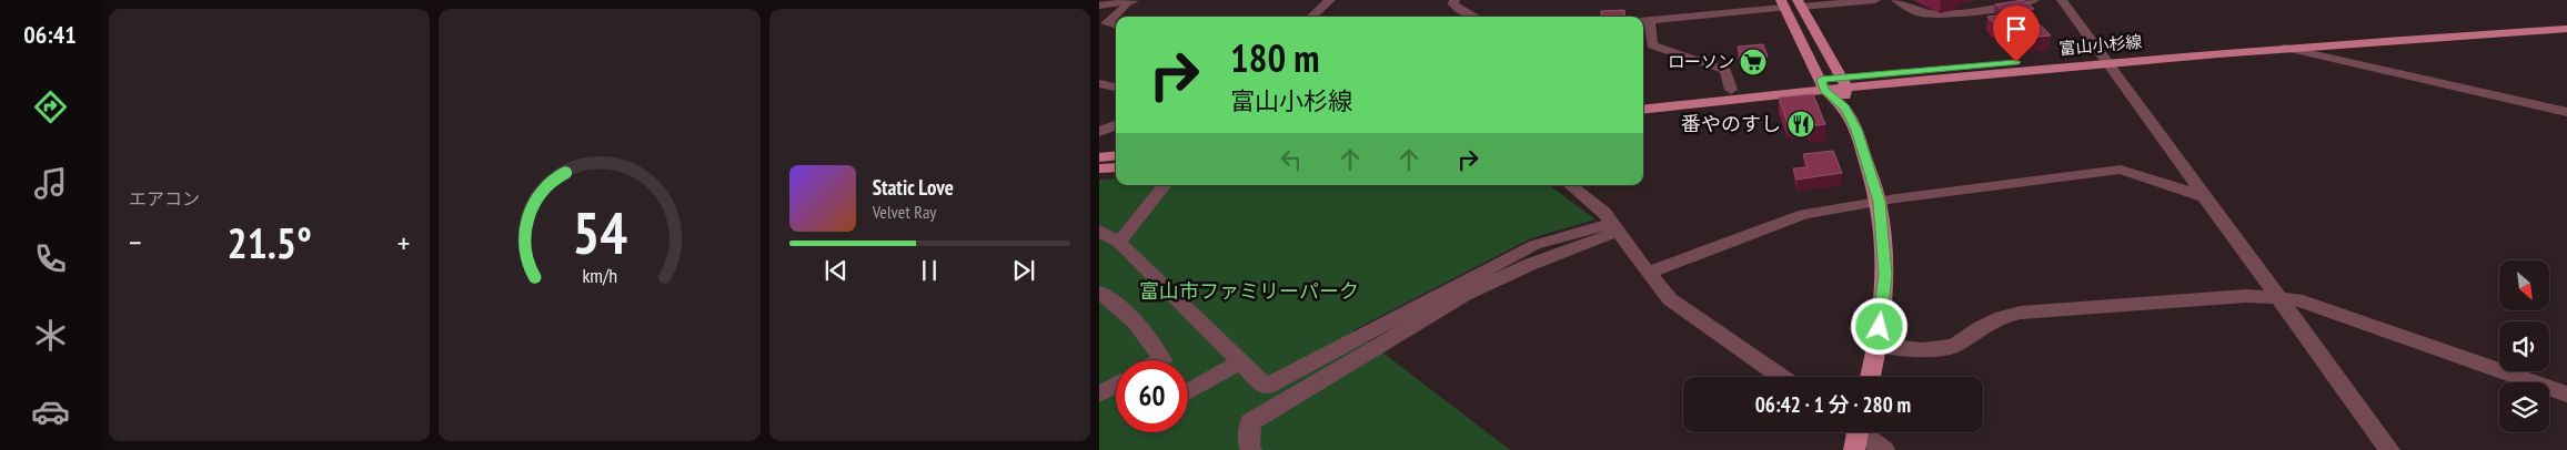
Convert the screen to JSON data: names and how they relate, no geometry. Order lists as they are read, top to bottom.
{
  "streets": {
    "main road": ["富山小杉線"]
  },
  "parks": ["富山市ファミリーパーク"],
  "places": {
    "supermarket": ["ローソン"],
    "restaurant": ["番やのすし"]
  },
  "north": "bottom right",
  "page": {
    "tabs": "06:41",
    "tile": "エアコン",
    "turn": ["180 m", "富山小杉線"],
    "song": ["Static Love", "Velvet Ray"],
    "heat": ["−", "21.5°", "+"],
    "limit": "60",
    "trip": "06:42 · 1 分 · 280 m",
    "gauge": ["54", "km/h"]
  }
}
